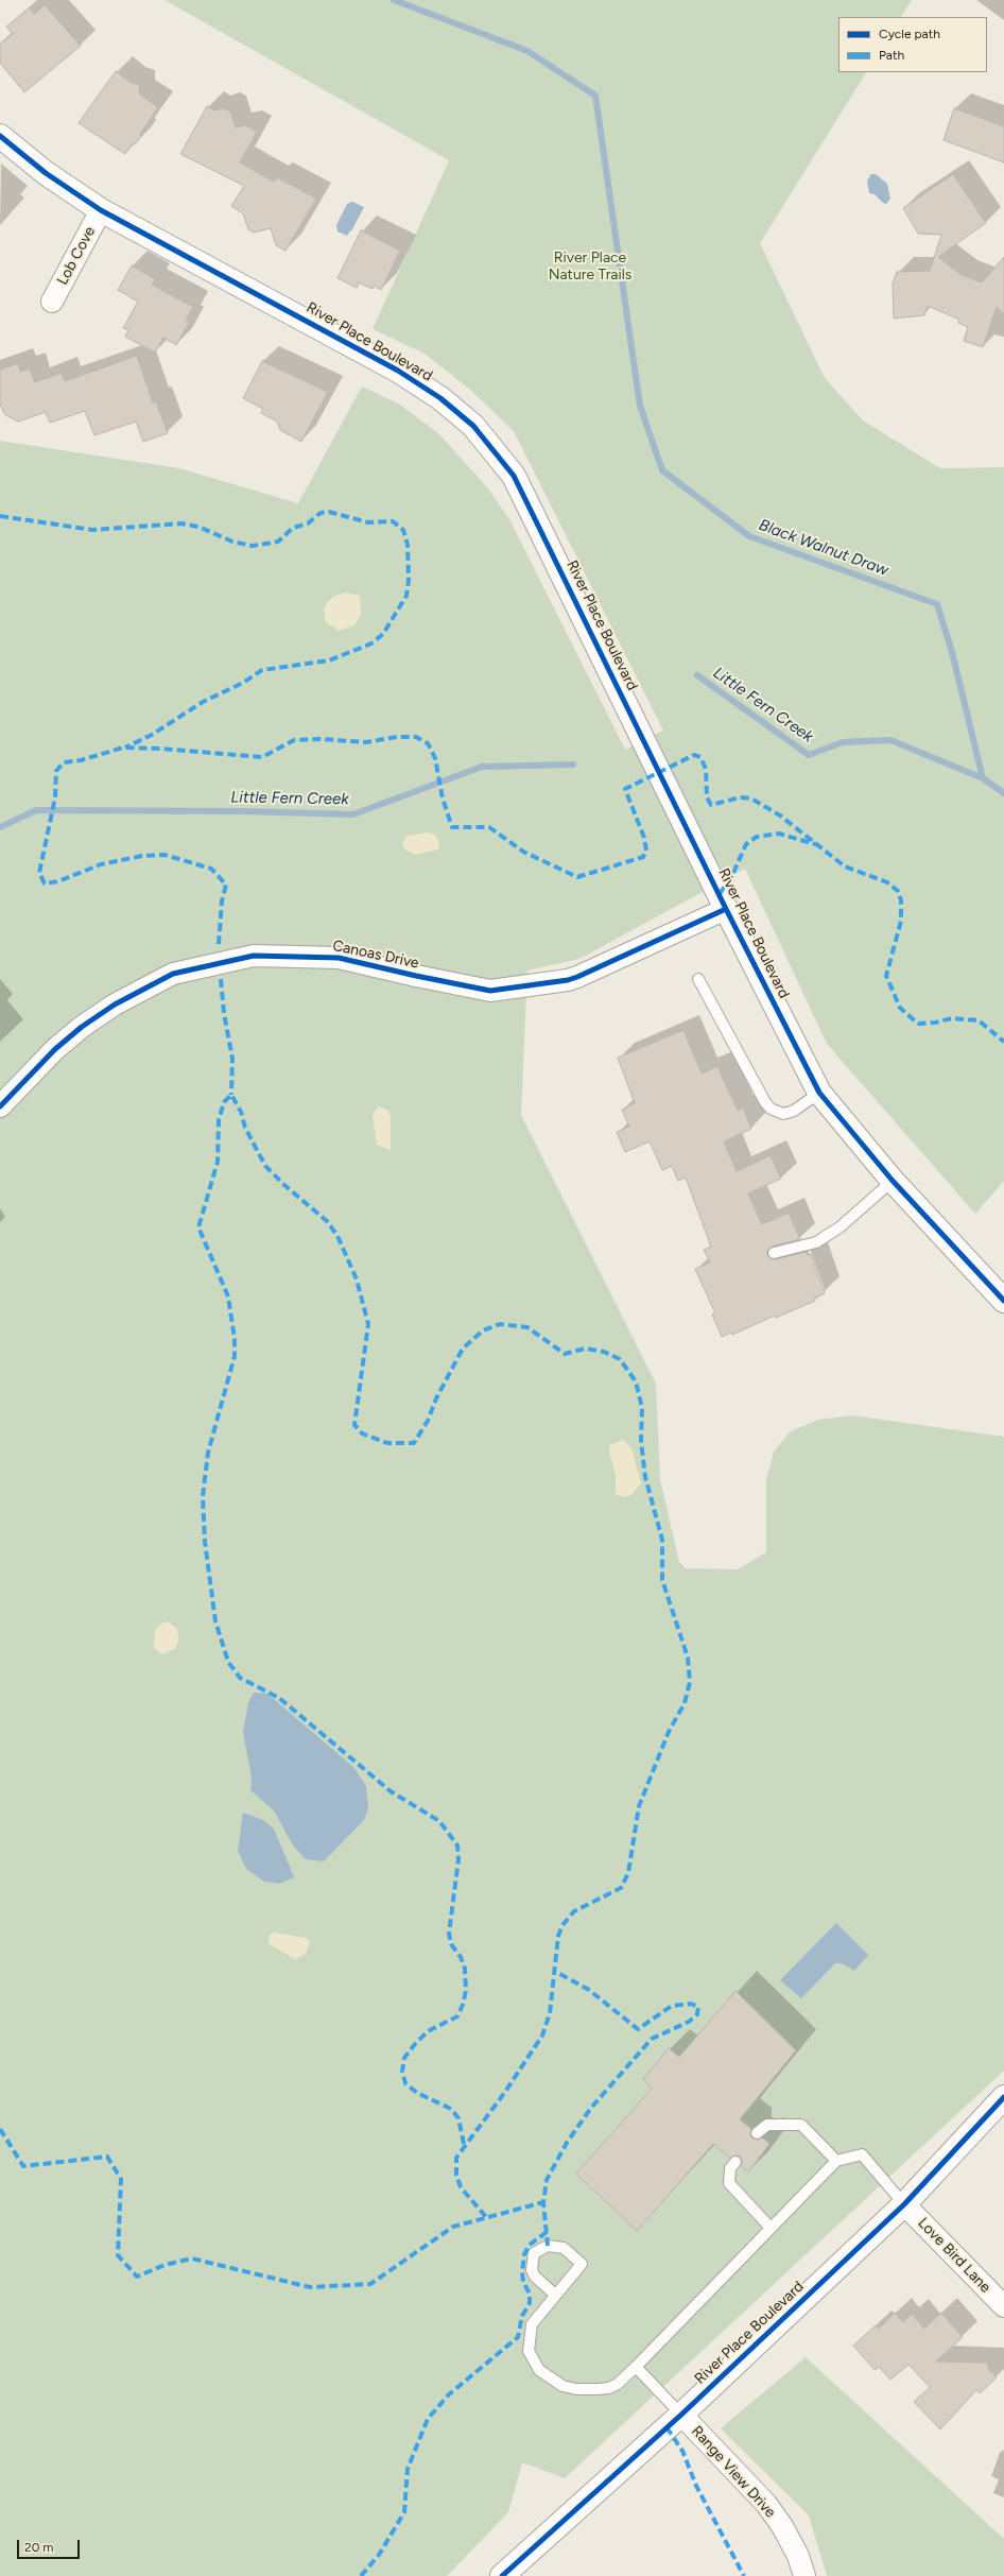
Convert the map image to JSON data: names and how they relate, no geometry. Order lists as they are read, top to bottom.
{
  "streets": {
    "street": [
      "Lob Cove",
      "River Place Boulevard",
      "Canoas Drive",
      "Love Bird Lane",
      "Range View Drive"
    ]
  },
  "crossings": [
    ["Lob Cove", "River Place Boulevard"],
    ["River Place Boulevard", "Canoas Drive"],
    ["River Place Boulevard", "Love Bird Lane"],
    ["River Place Boulevard", "Range View Drive"]
  ],
  "water": ["Black Walnut Draw", "Little Fern Creek"],
  "parks": ["River Place Nature Trails"],
  "legend": ["Cycle path", "Path"],
  "scale_bar": "20 m"
}
